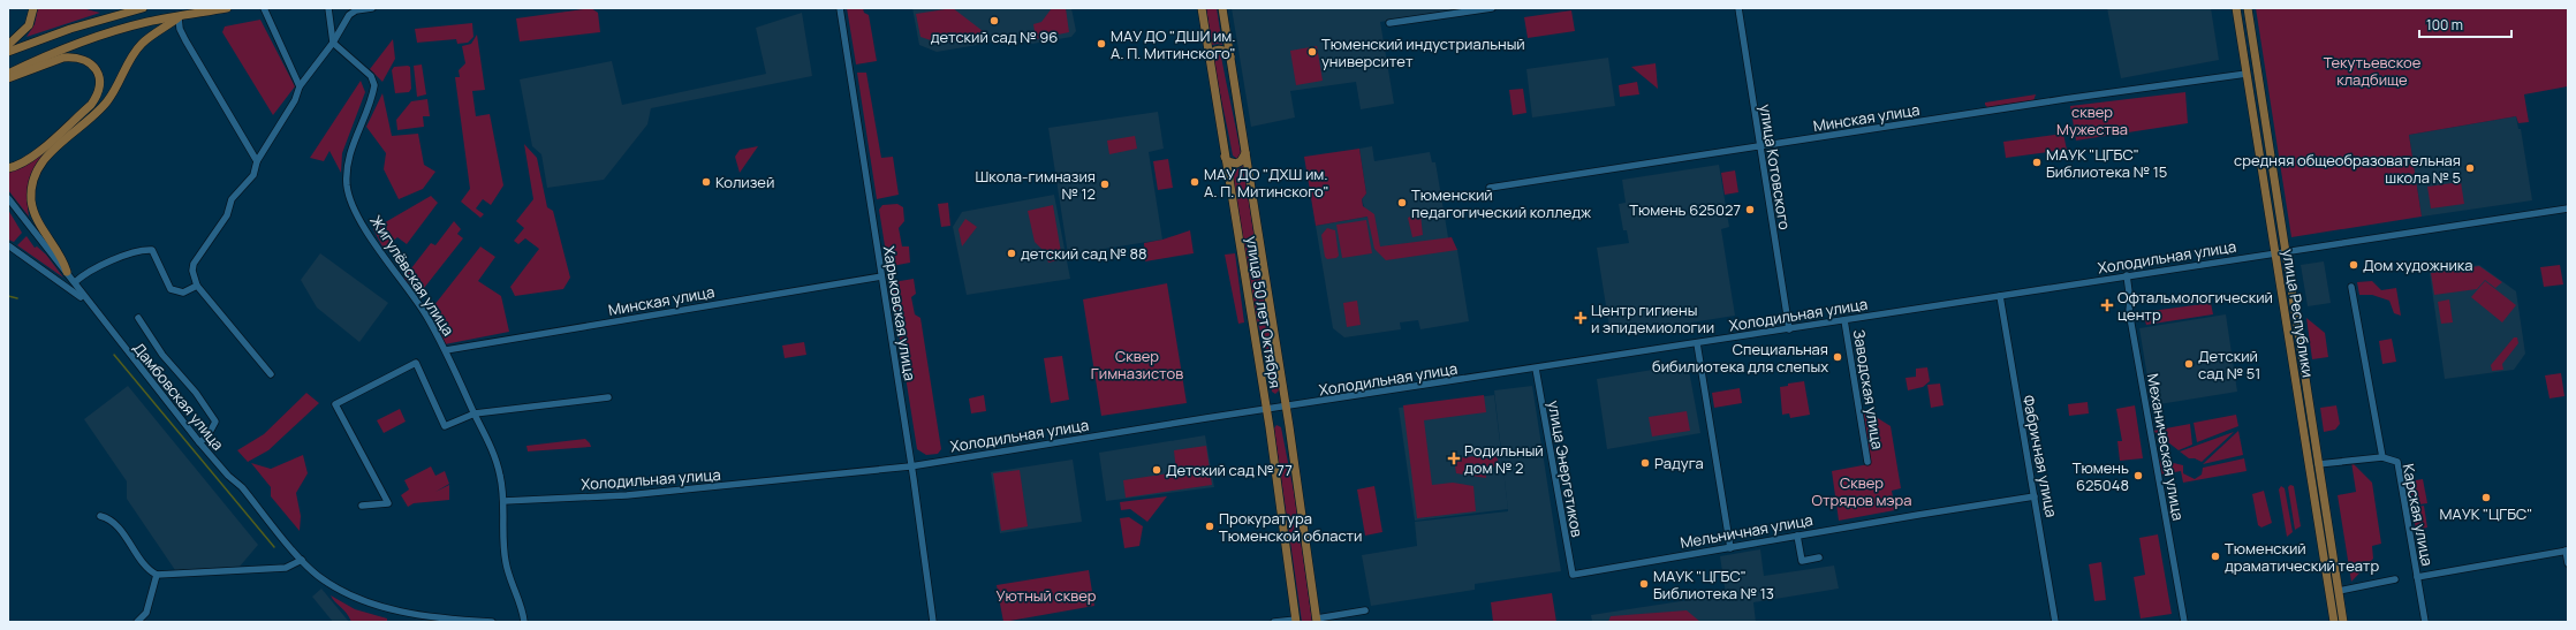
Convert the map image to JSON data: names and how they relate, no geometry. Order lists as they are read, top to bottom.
{
  "streets": {
    "main road": ["улица 50 лет Октября", "улица Республики"],
    "street": [
      "Минская улица",
      "улица Котовского",
      "Холодильная улица",
      "Жигулёвская улица",
      "Харьковская улица",
      "Заводская улица",
      "Дамбовская улица",
      "Механическая улица",
      "Фабричная улица",
      "улица Энергетиков",
      "Карская улица",
      "Мельничная улица"
    ]
  },
  "crossings": [
    ["Минская улица", "улица Котовского"],
    ["Минская улица", "Жигулёвская улица"],
    ["Минская улица", "Харьковская улица"],
    ["Минская улица", "улица Республики"],
    ["улица Котовского", "Холодильная улица"],
    ["Холодильная улица", "Жигулёвская улица"],
    ["Холодильная улица", "улица 50 лет Октября"],
    ["Холодильная улица", "Харьковская улица"],
    ["Холодильная улица", "улица Республики"],
    ["Холодильная улица", "Заводская улица"],
    ["Холодильная улица", "Механическая улица"],
    ["Холодильная улица", "Фабричная улица"],
    ["Холодильная улица", "улица Энергетиков"],
    ["Фабричная улица", "Мельничная улица"],
    ["улица Энергетиков", "Мельничная улица"]
  ],
  "parks": [
    "Текутьевское кладбище",
    "сквер Мужества",
    "Сквер Гимназистов",
    "Сквер Отрядов мэра",
    "Уютный сквер"
  ],
  "places": {
    "other": [
      "детский сад № 96",
      "МАУ ДО \"ДШИ им. А. П. Митинского\"",
      "Тюменский индустриальный университет",
      "МАУК \"ЦГБС\" Библиотека № 15",
      "средняя общеобразовательная школа № 5",
      "Колизей",
      "МАУ ДО \"ДХШ им. А. П. Митинского\"",
      "Школа-гимназия № 12",
      "Тюменский педагогический колледж",
      "Тюмень 625027",
      "детский сад № 88",
      "Дом художника",
      "Специальная бибилиотека для слепых",
      "Детский сад № 51",
      "Радуга",
      "Детский сад № 77",
      "Тюмень 625048",
      "МАУК \"ЦГБС\"",
      "Прокуратура Тюменской области",
      "Тюменский драматический театр",
      "МАУК \"ЦГБС\" Библиотека № 13"
    ],
    "health": ["Офтальмологический центр", "Центр гигиены и эпидемиологии", "Родильный дом № 2"]
  },
  "scale_bar": "100 m"
}
